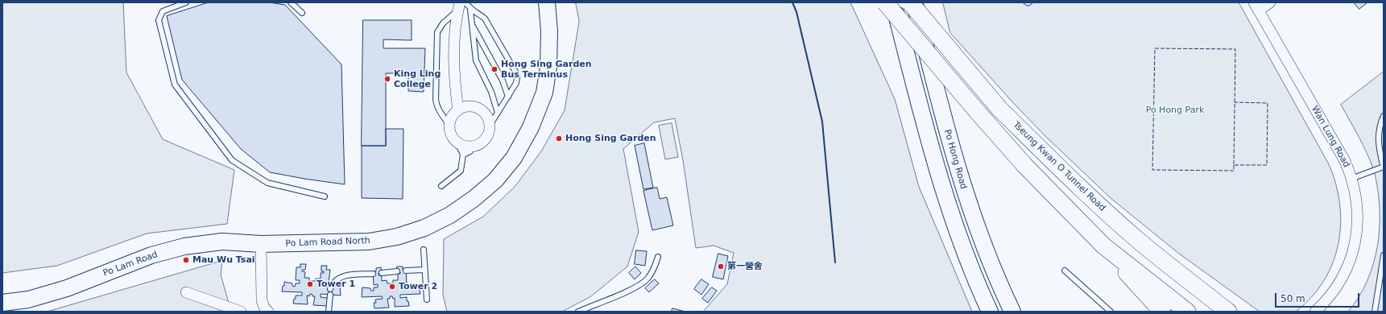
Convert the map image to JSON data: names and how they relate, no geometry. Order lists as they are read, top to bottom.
{
  "streets": {
    "highway": ["Tseung Kwan O Tunnel Road"],
    "main road": ["Po Hong Road", "Po Lam Road North", "Po Lam Road"],
    "street": ["Wan Lung Road"]
  },
  "crossings": [
    ["Po Lam Road North", "Po Lam Road"]
  ],
  "parks": ["Po Hong Park"],
  "places": [
    "Hong Sing Garden Bus Terminus",
    "King Ling College",
    "Hong Sing Garden",
    "Mau Wu Tsai",
    "第一營舍",
    "Tower 1",
    "Tower 2"
  ],
  "scale_bar": "50 m"
}
